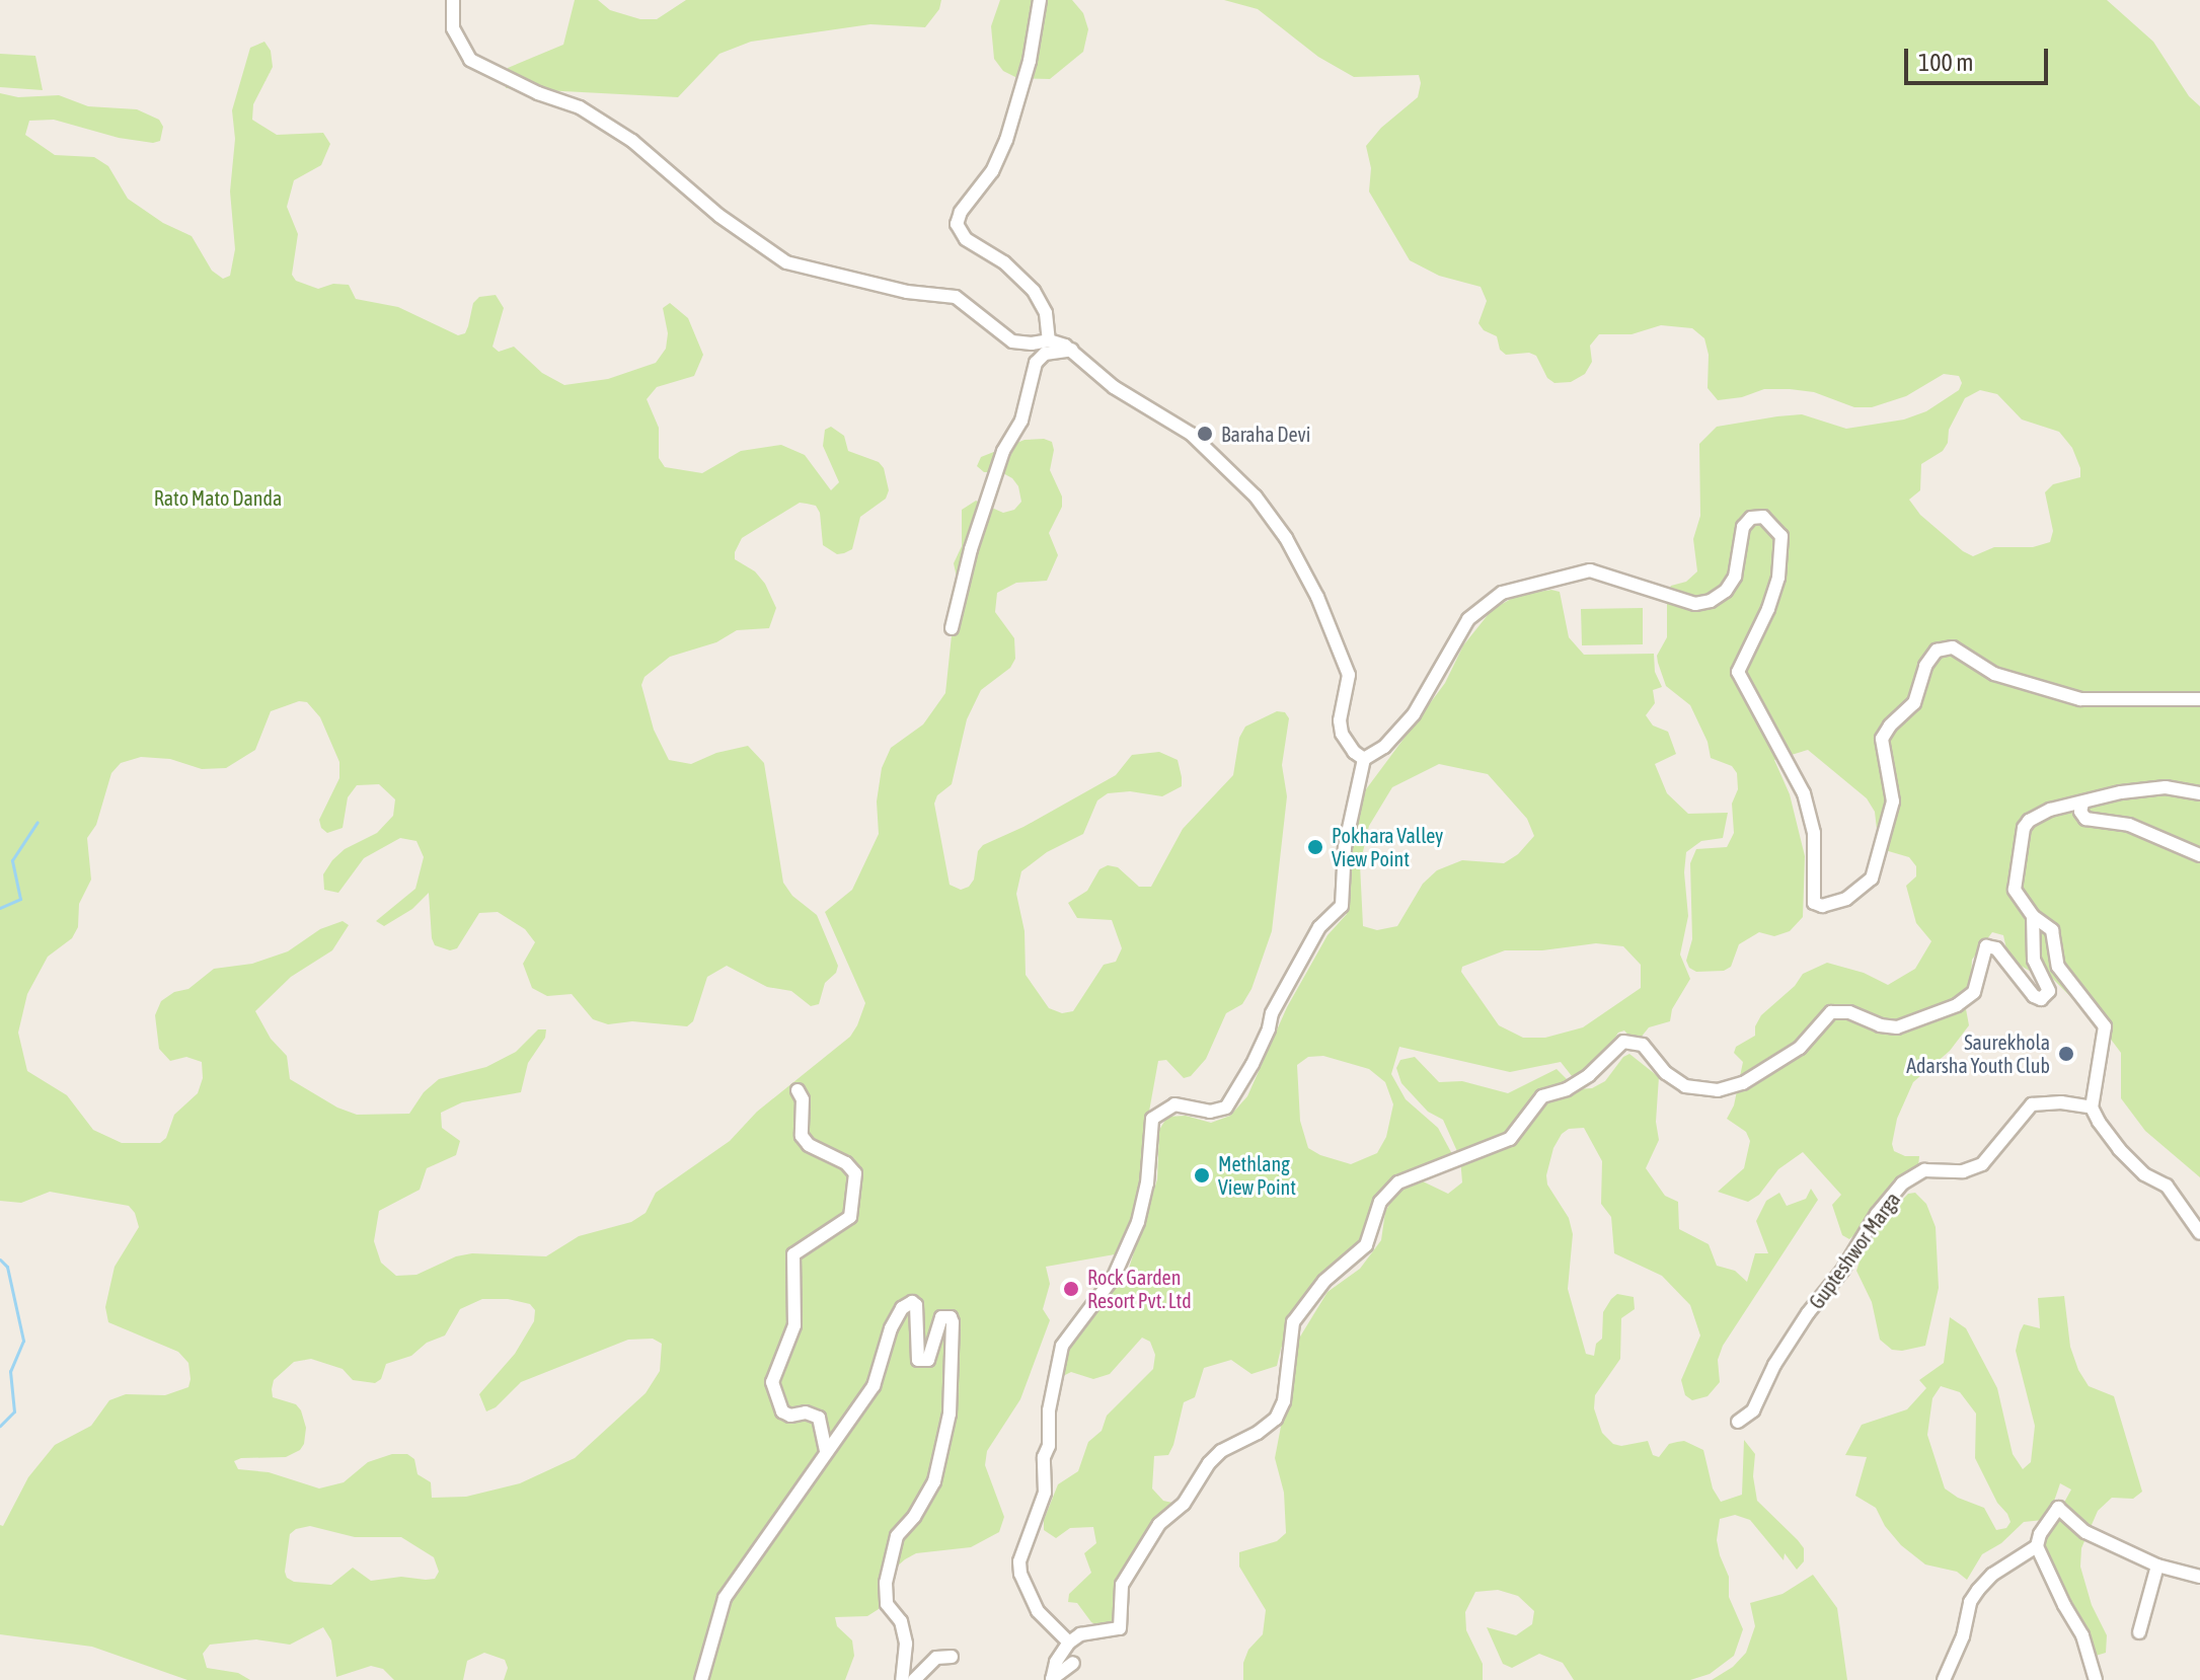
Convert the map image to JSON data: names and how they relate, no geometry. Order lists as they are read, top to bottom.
{
  "streets": {
    "street": ["Gupteshwor Marga"]
  },
  "parks": ["Rato Mato Danda"],
  "places": [
    "Baraha Devi",
    "Pokhara Valley View Point",
    "Saurekhola Adarsha Youth Club",
    "Methlang View Point",
    "Rock Garden Resort Pvt. Ltd"
  ],
  "scale_bar": "100 m"
}
